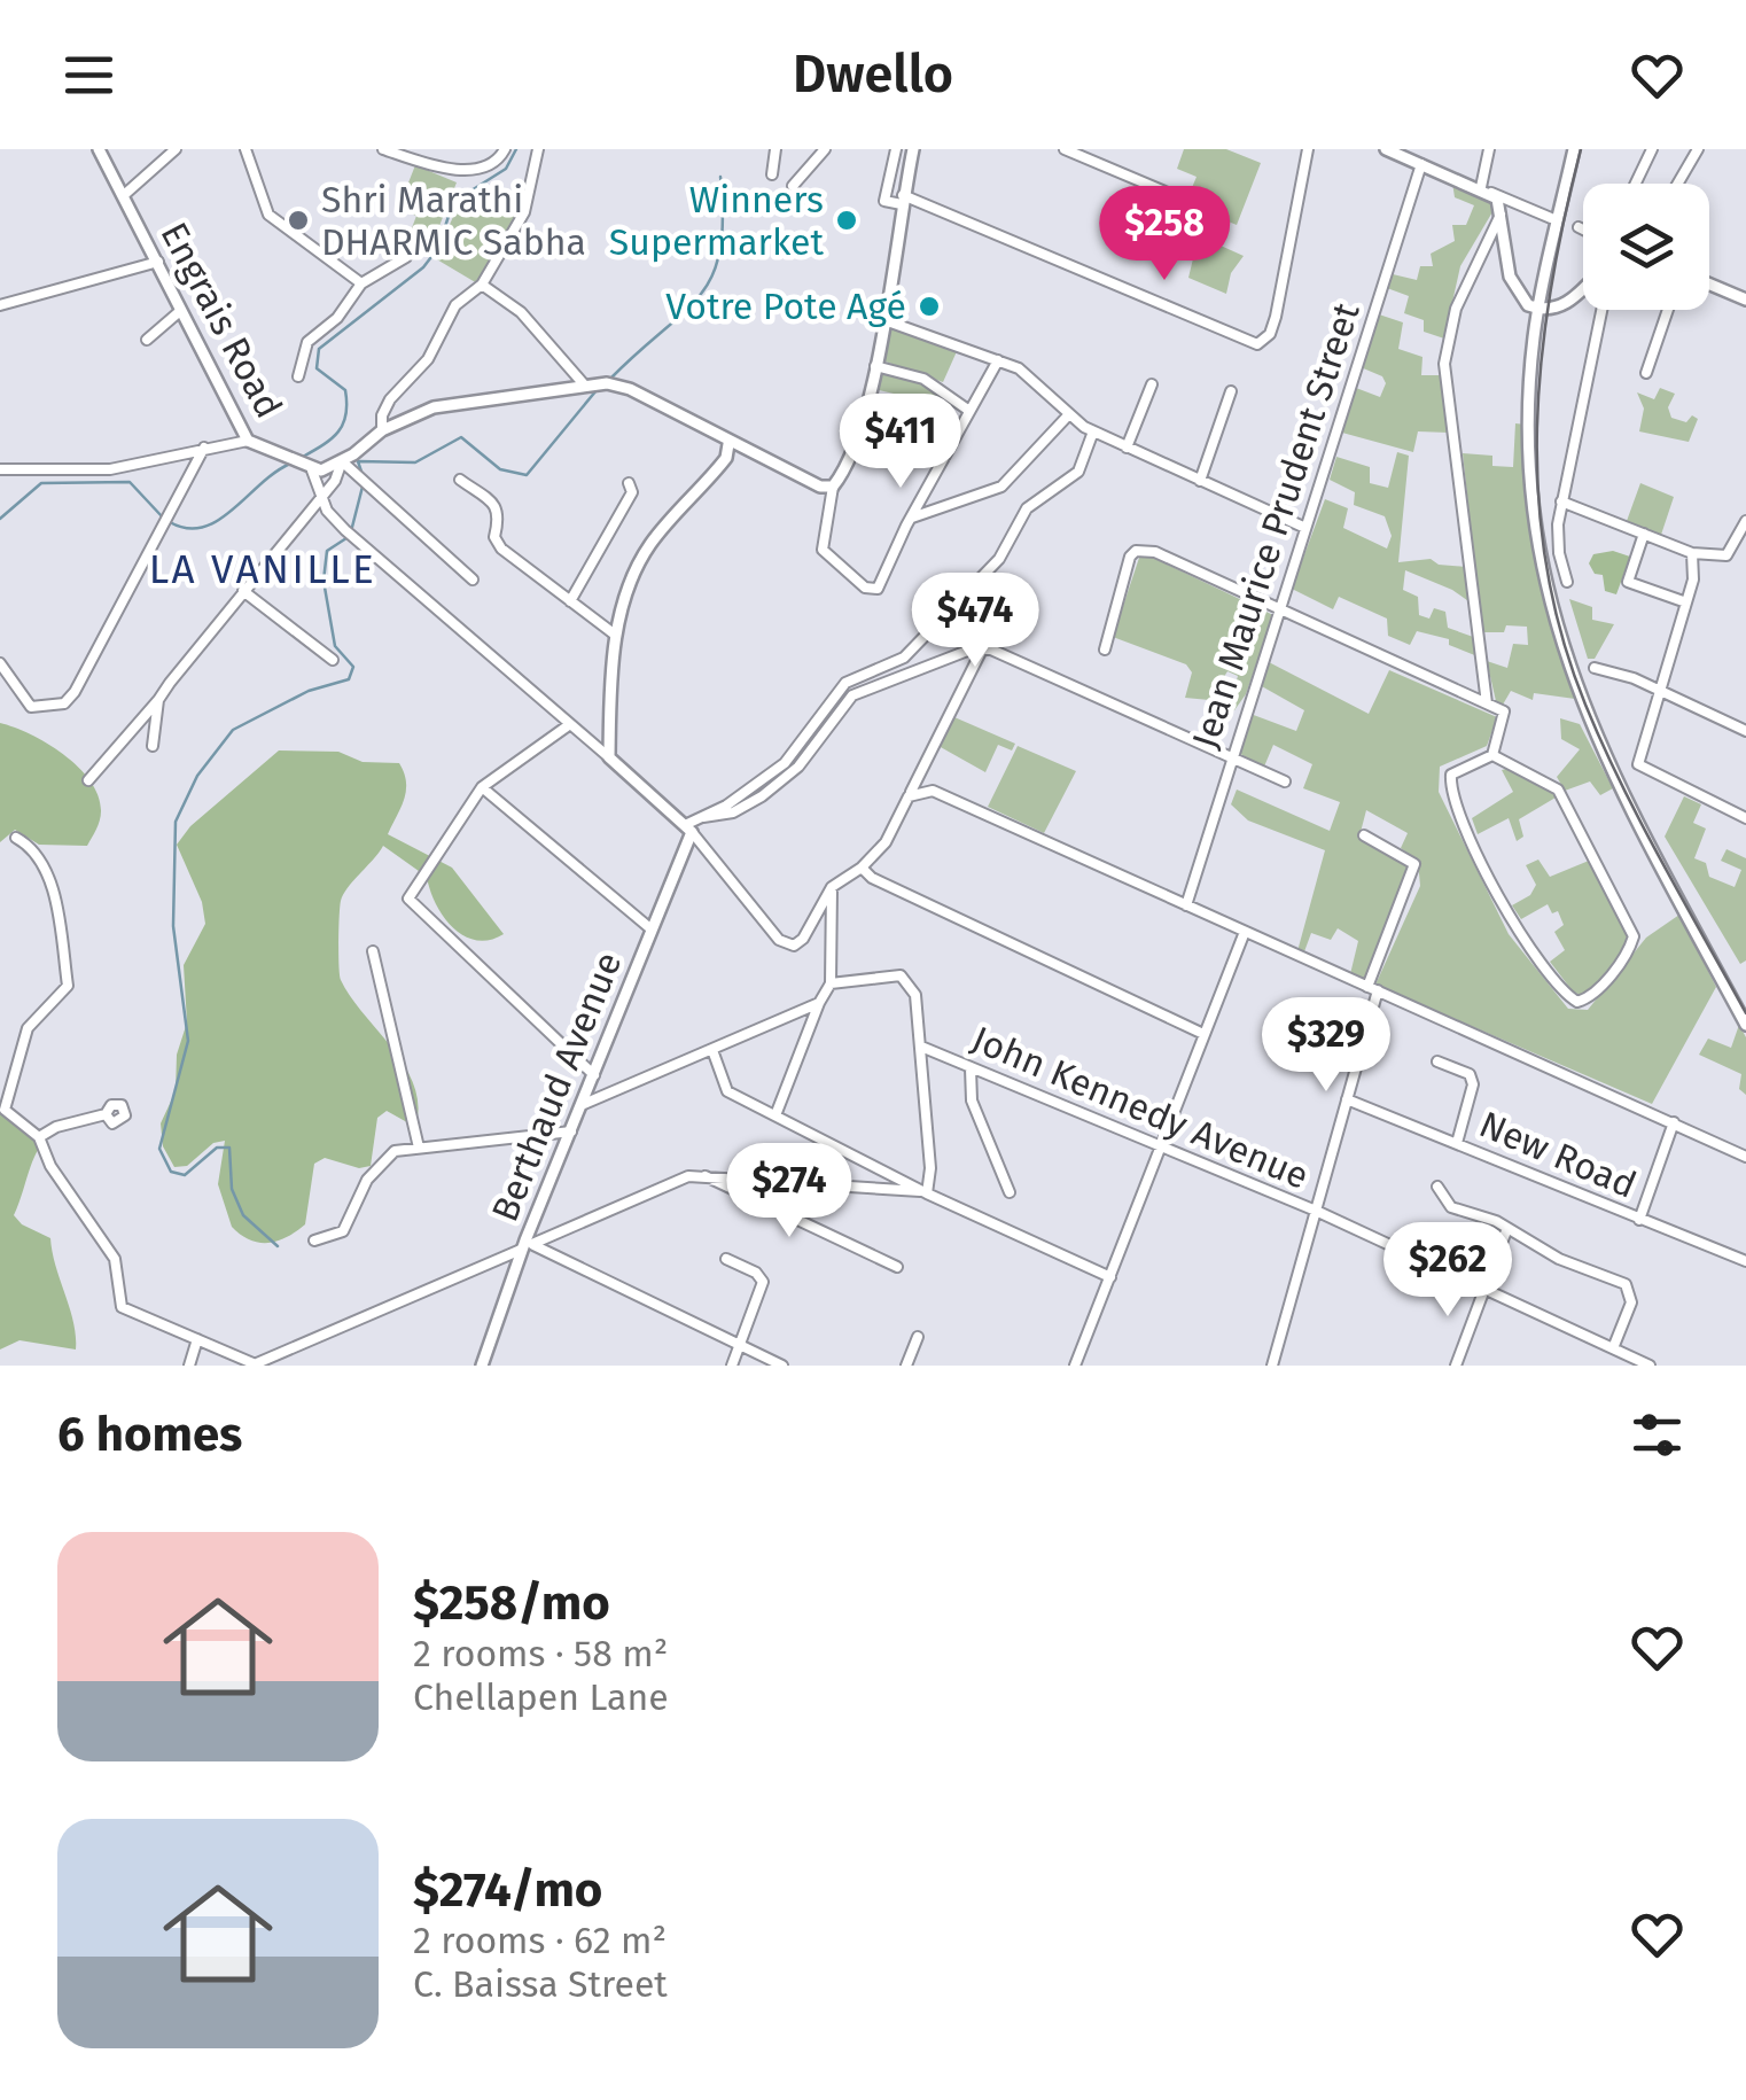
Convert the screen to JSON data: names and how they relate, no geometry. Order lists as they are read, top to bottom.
{
  "streets": {
    "street": [
      "Engrais Road",
      "Jean Maurice Prudent Street",
      "Berthaud Avenue",
      "John Kennedy Avenue",
      "New Road"
    ]
  },
  "districts": ["LA VANILLE"],
  "places": ["Shri Marathi DHARMIC Sabha", "Winners Supermarket", "Votre Pote Agé"],
  "page": {
    "header": "Dwello",
    "price": [
      "$258",
      "$411",
      "$474",
      "$329",
      "$274",
      "$262"
    ],
    "heading": "6 homes",
    "list": [
      {
        "name": "$258/mo",
        "note": "2 rooms · 58 m² · Chellapen Lane"
      },
      {
        "name": "$274/mo",
        "note": "2 rooms · 62 m² · C. Baissa Street"
      }
    ]
  }
}
